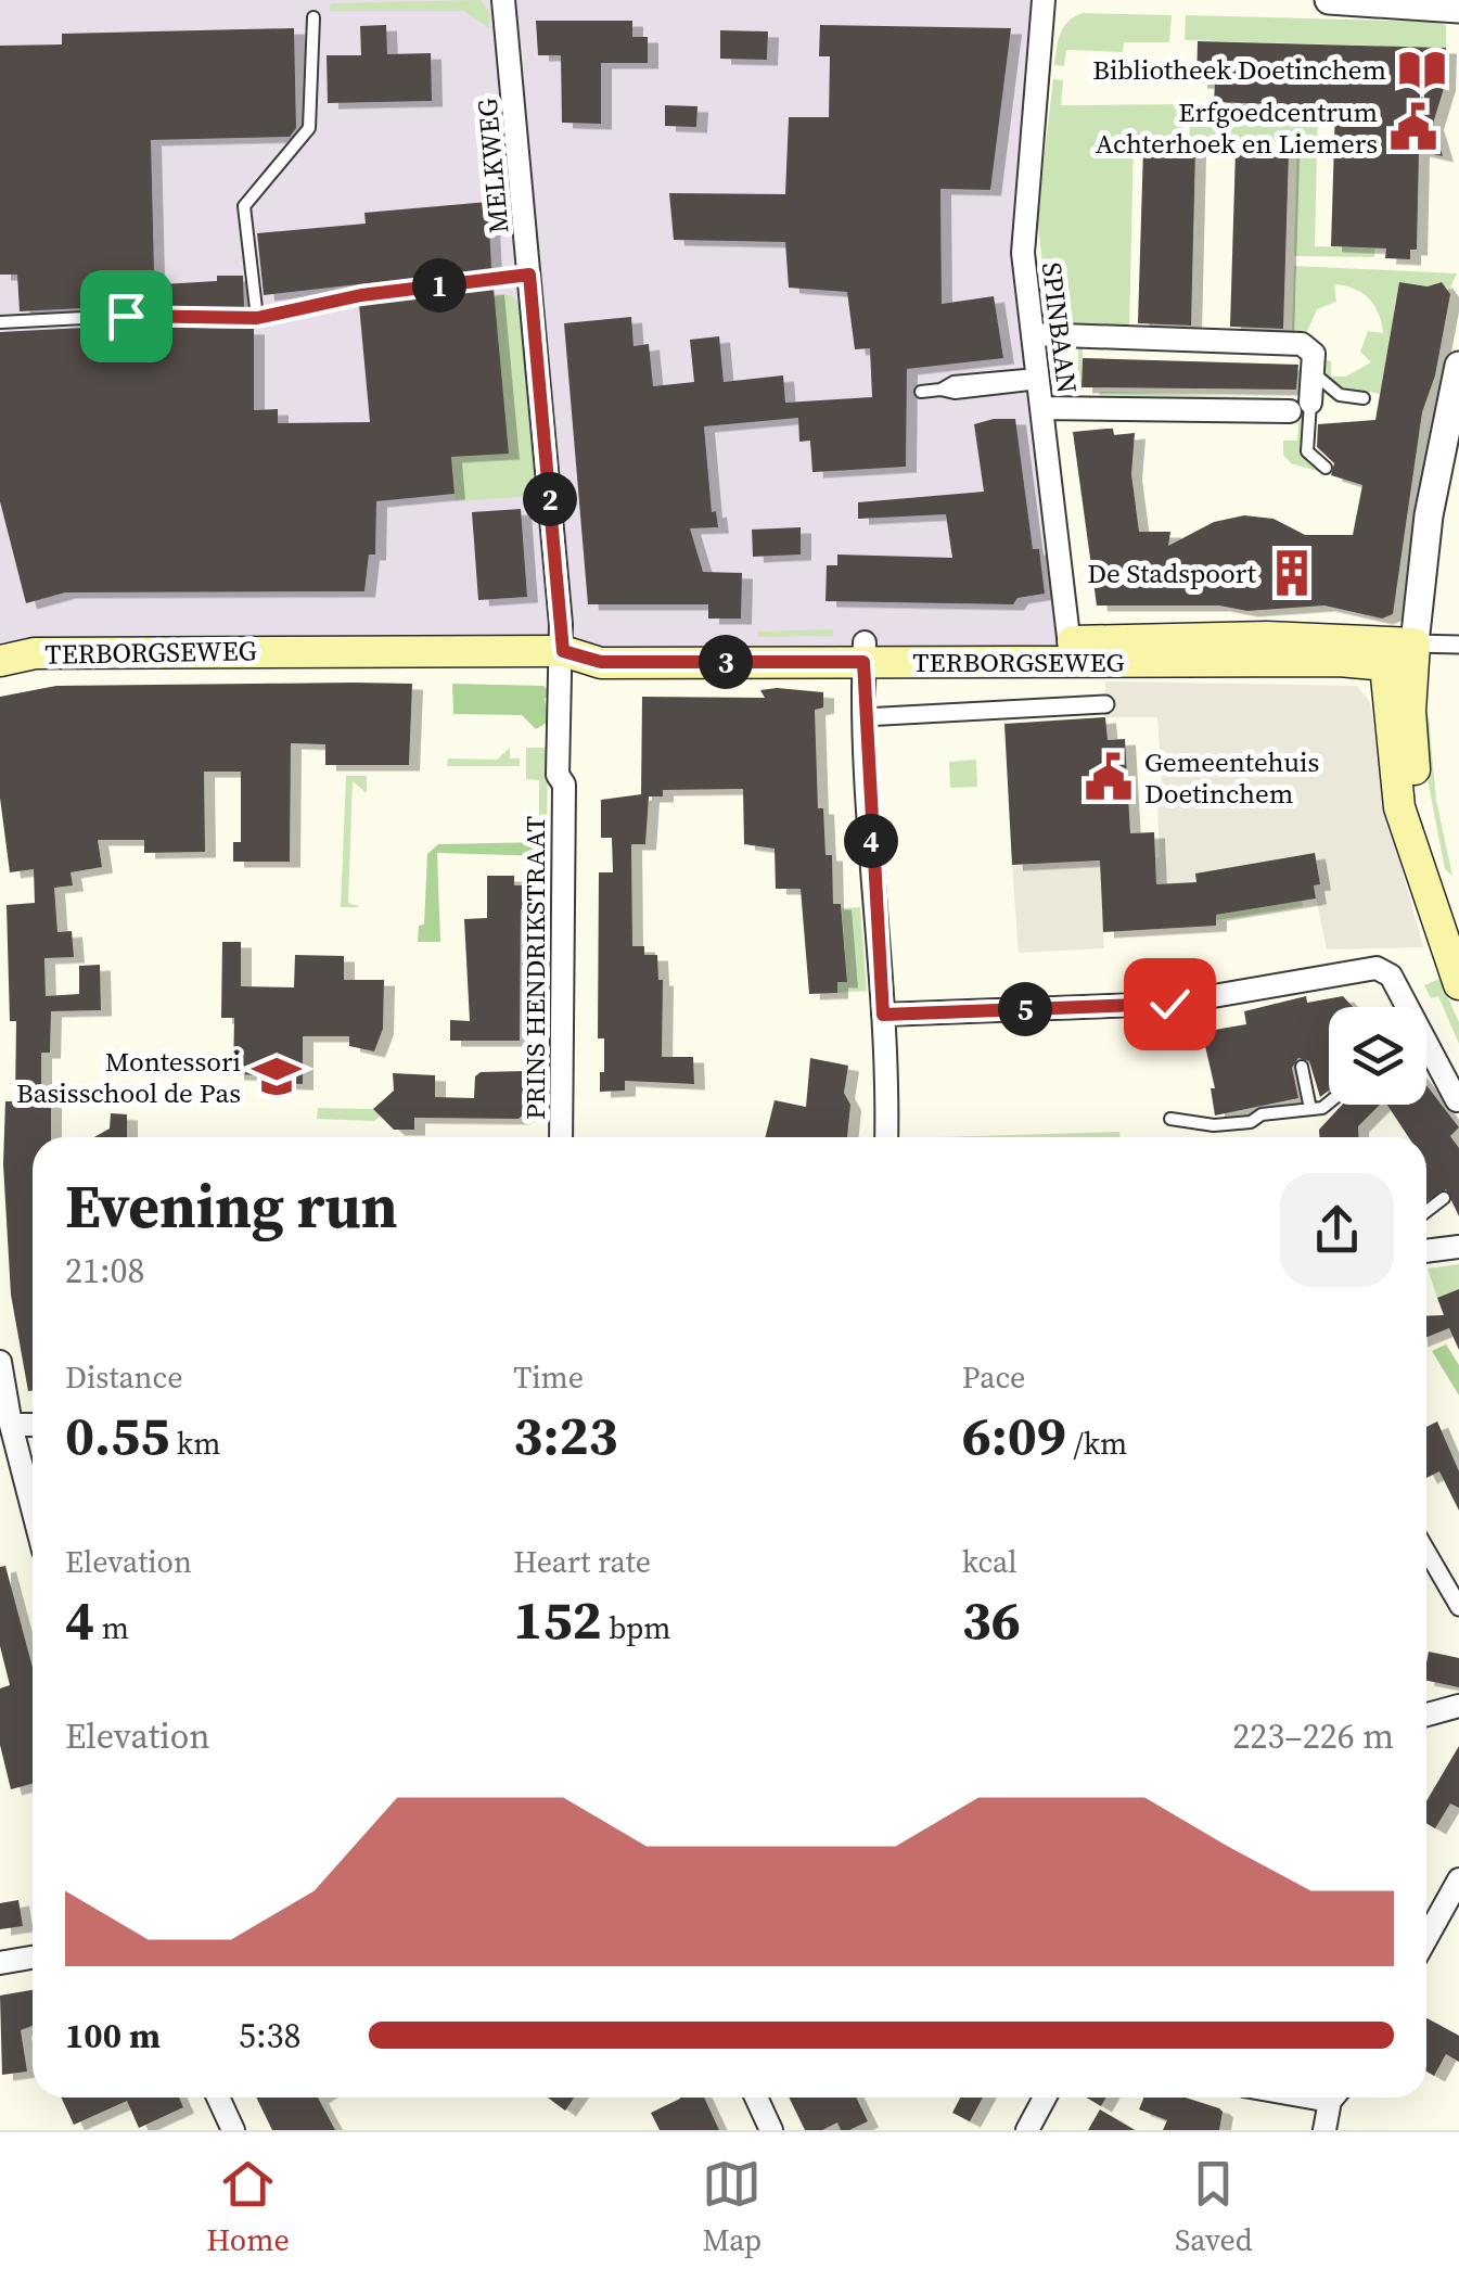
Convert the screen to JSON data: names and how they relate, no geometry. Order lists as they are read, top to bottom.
{
  "streets": {
    "main road": ["TERBORGSEWEG"],
    "street": ["MELKWEG", "SPINBAAN", "PRINS HENDRIKSTRAAT"]
  },
  "crossings": [
    ["MELKWEG", "TERBORGSEWEG"],
    ["MELKWEG", "PRINS HENDRIKSTRAAT"],
    ["SPINBAAN", "TERBORGSEWEG"],
    ["TERBORGSEWEG", "PRINS HENDRIKSTRAAT"]
  ],
  "places": {
    "library": ["Bibliotheek Doetinchem"],
    "public building": ["Erfgoedcentrum Achterhoek en Liemers", "Gemeentehuis Doetinchem"],
    "building": ["De Stadspoort"],
    "school or university": ["Montessori Basisschool de Pas"]
  },
  "page": {
    "pins": [
      "1",
      "2",
      "3",
      "4",
      "5"
    ],
    "heading": ["Evening run", "21:08"],
    "stats": [
      ["Distance", "0.55 km"],
      ["Time", "3:23"],
      ["Pace", "6:09 /km"],
      ["Elevation", "4 m"],
      ["Heart rate", "152 bpm"],
      ["kcal", "36"]
    ],
    "chart": ["Elevation", "223–226 m"],
    "list": [
      {
        "name": "100 m",
        "note": "5:38"
      }
    ],
    "tabs": ["Home", "Map", "Saved"]
  }
}
